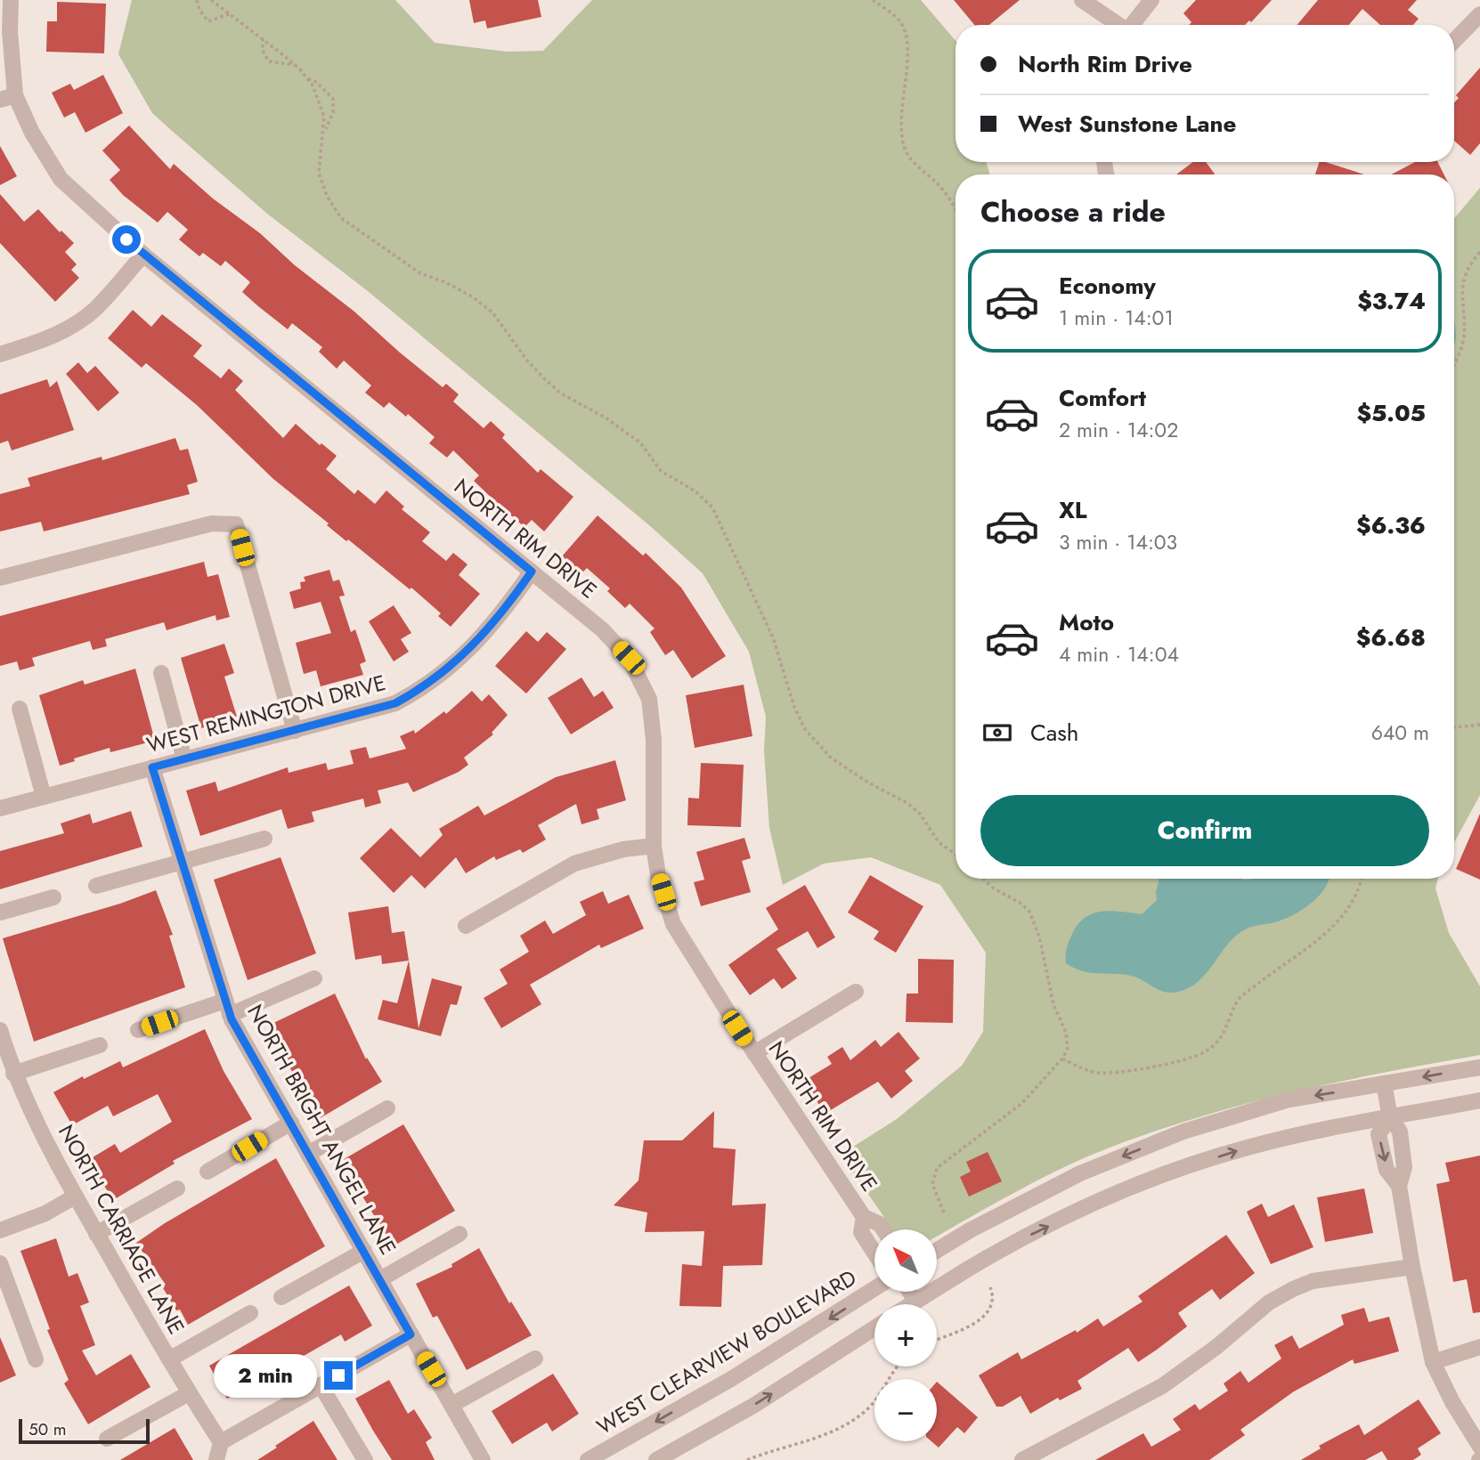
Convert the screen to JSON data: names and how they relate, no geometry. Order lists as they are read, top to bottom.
{
  "streets": {
    "street": [
      "NORTH RIM DRIVE",
      "WEST REMINGTON DRIVE",
      "NORTH BRIGHT ANGEL LANE",
      "NORTH CARRIAGE LANE",
      "WEST CLEARVIEW BOULEVARD"
    ]
  },
  "crossings": [
    ["NORTH RIM DRIVE", "WEST REMINGTON DRIVE"],
    ["WEST REMINGTON DRIVE", "NORTH BRIGHT ANGEL LANE"]
  ],
  "scale_bar": "50 m",
  "north": "top left",
  "page": {
    "banner": ["North Rim Drive", "West Sunstone Lane"],
    "heading": "Choose a ride",
    "list": [
      {
        "name": "Economy",
        "note": "1 min · 14:01",
        "value": "$3.74"
      },
      {
        "name": "Comfort",
        "note": "2 min · 14:02",
        "value": "$5.05"
      },
      {
        "name": "XL",
        "note": "3 min · 14:03",
        "value": "$6.36"
      },
      {
        "name": "Moto",
        "note": "4 min · 14:04",
        "value": "$6.68"
      }
    ],
    "pay": ["Cash", "640 m"],
    "buttons": "Confirm",
    "map_buttons": ["+", "−"],
    "bubble": "2 min",
    "scale": "50 m"
  }
}
